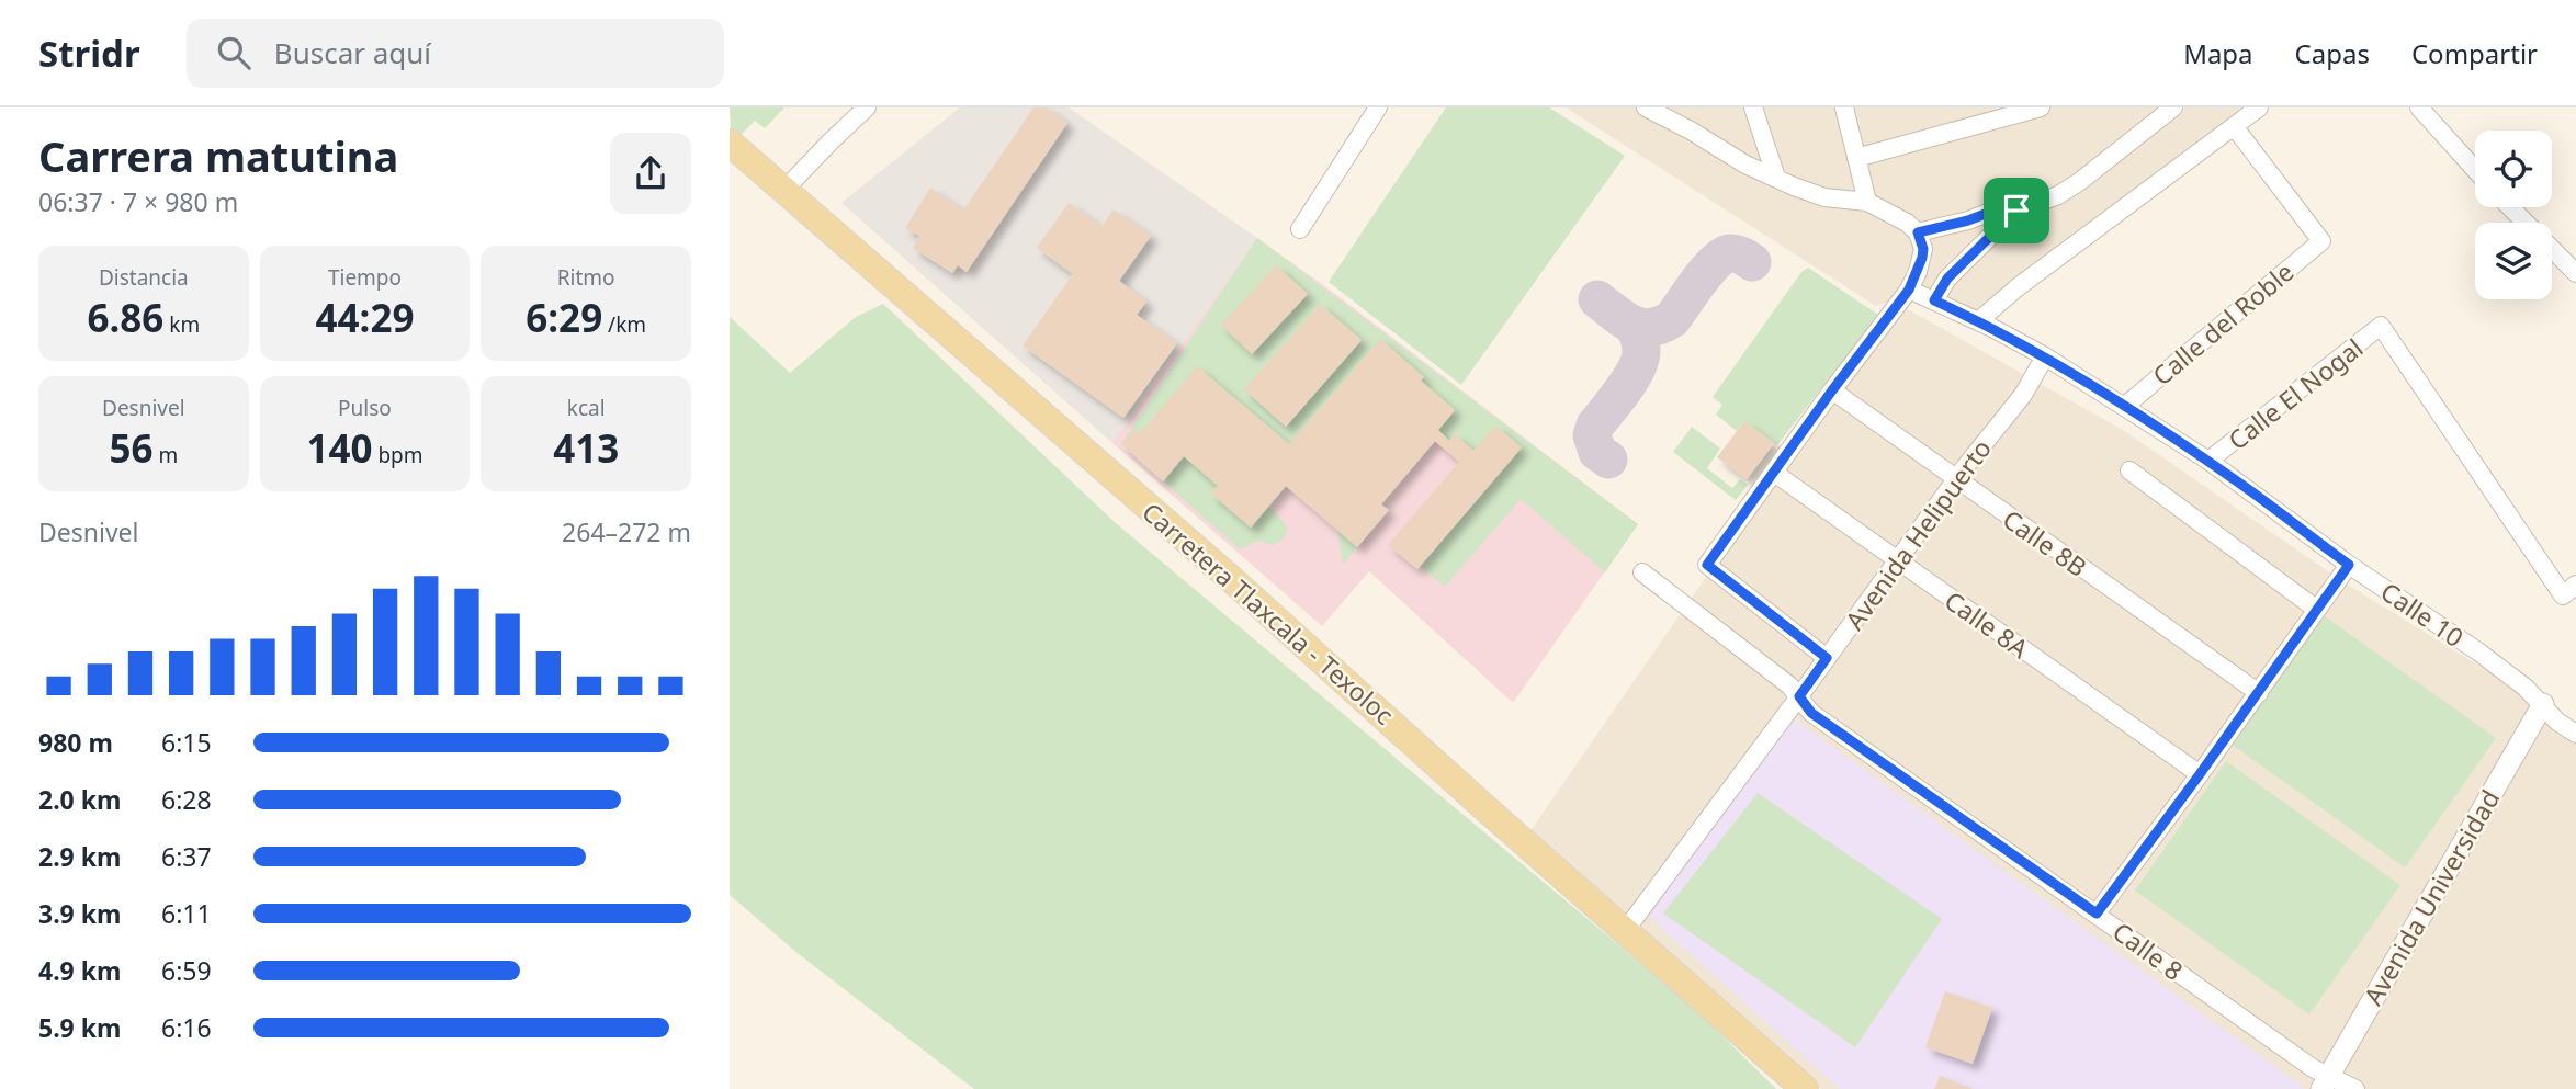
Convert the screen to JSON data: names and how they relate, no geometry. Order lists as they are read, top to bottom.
{
  "streets": {
    "main road": ["Carretera Tlaxcala - Texoloc"],
    "street": [
      "Calle del Roble",
      "Calle El Nogal",
      "Avenida Helipuerto",
      "Calle 8B",
      "Calle 10",
      "Calle 8A",
      "Avenida Universidad",
      "Calle 8"
    ]
  },
  "crossings": [
    ["Calle del Roble", "Calle 10"],
    ["Calle El Nogal", "Calle 10"],
    ["Avenida Helipuerto", "Calle 8B"],
    ["Avenida Helipuerto", "Carretera Tlaxcala - Texoloc"],
    ["Avenida Helipuerto", "Calle 10"],
    ["Avenida Helipuerto", "Calle 8A"],
    ["Avenida Helipuerto", "Calle 8"],
    ["Calle 10", "Avenida Universidad"],
    ["Avenida Universidad", "Calle 8"]
  ],
  "page": {
    "header": "Stridr",
    "search": "Buscar aquí",
    "nav": ["Mapa", "Capas", "Compartir"],
    "heading": ["Carrera matutina", "06:37 · 7 × 980 m"],
    "stats": [
      ["Distancia", "6.86 km"],
      ["Tiempo", "44:29"],
      ["Ritmo", "6:29 /km"],
      ["Desnivel", "56 m"],
      ["Pulso", "140 bpm"],
      ["kcal", "413"]
    ],
    "chart": ["Desnivel", "264–272 m"],
    "list": [
      {
        "name": "980 m",
        "note": "6:15"
      },
      {
        "name": "2.0 km",
        "note": "6:28"
      },
      {
        "name": "2.9 km",
        "note": "6:37"
      },
      {
        "name": "3.9 km",
        "note": "6:11"
      },
      {
        "name": "4.9 km",
        "note": "6:59"
      },
      {
        "name": "5.9 km",
        "note": "6:16"
      }
    ]
  }
}
